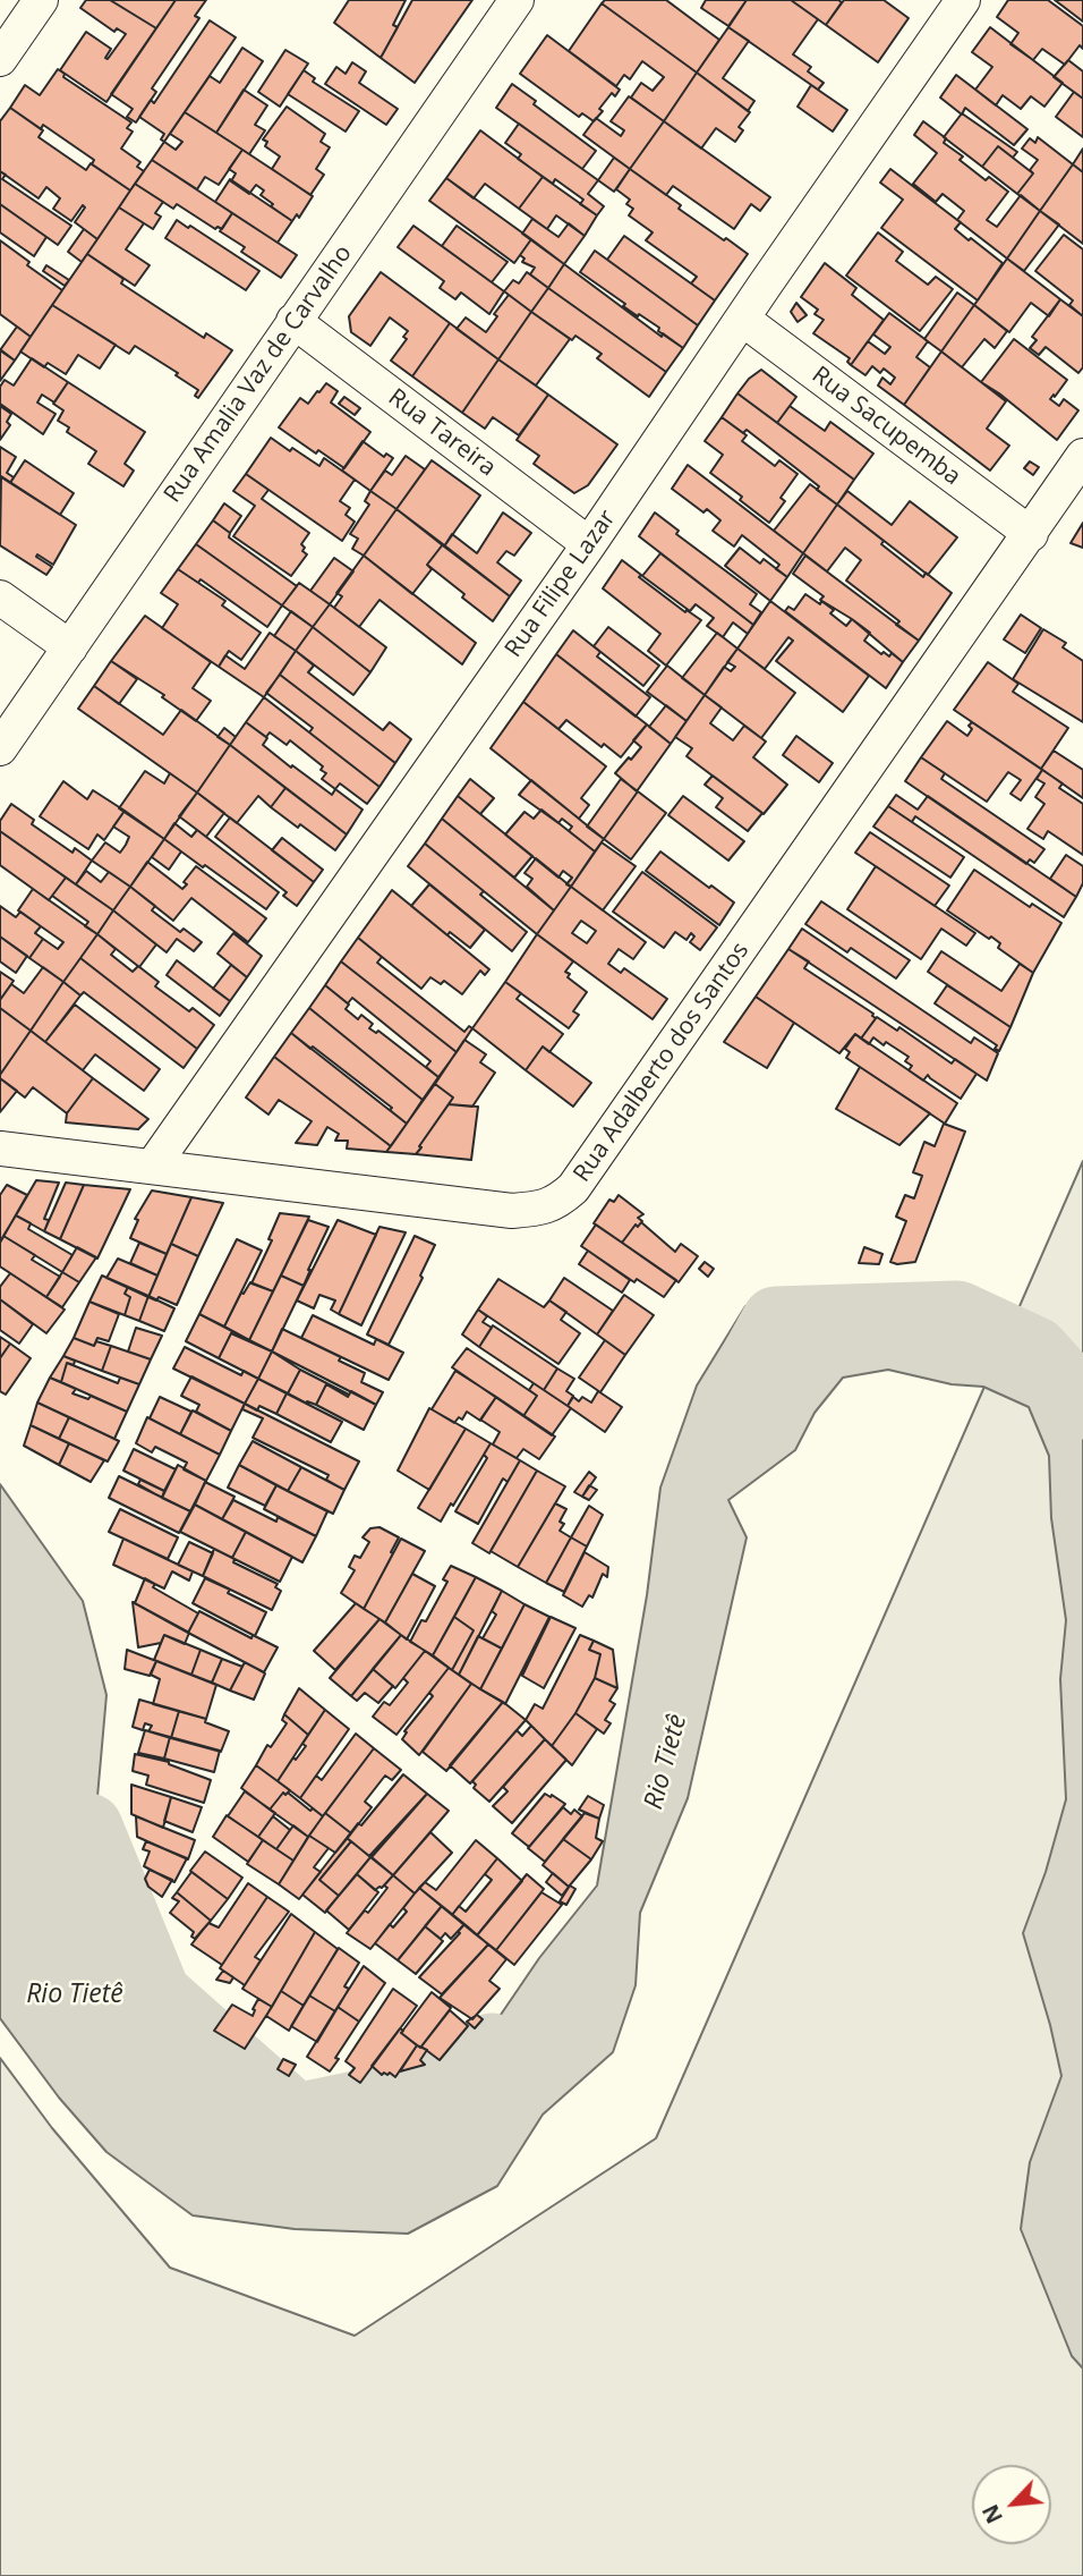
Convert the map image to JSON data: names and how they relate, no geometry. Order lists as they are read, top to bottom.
{
  "streets": {
    "street": [
      "Rua Amalia Vaz de Carvalho",
      "Rua Sacupemba",
      "Rua Tareira",
      "Rua Filipe Lazar",
      "Rua Adalberto dos Santos"
    ]
  },
  "crossings": [
    ["Rua Amalia Vaz de Carvalho", "Rua Tareira"],
    ["Rua Sacupemba", "Rua Filipe Lazar"],
    ["Rua Sacupemba", "Rua Adalberto dos Santos"],
    ["Rua Tareira", "Rua Filipe Lazar"],
    ["Rua Filipe Lazar", "Rua Adalberto dos Santos"]
  ],
  "water": ["Rio Tietê"],
  "north": "bottom left"
}
